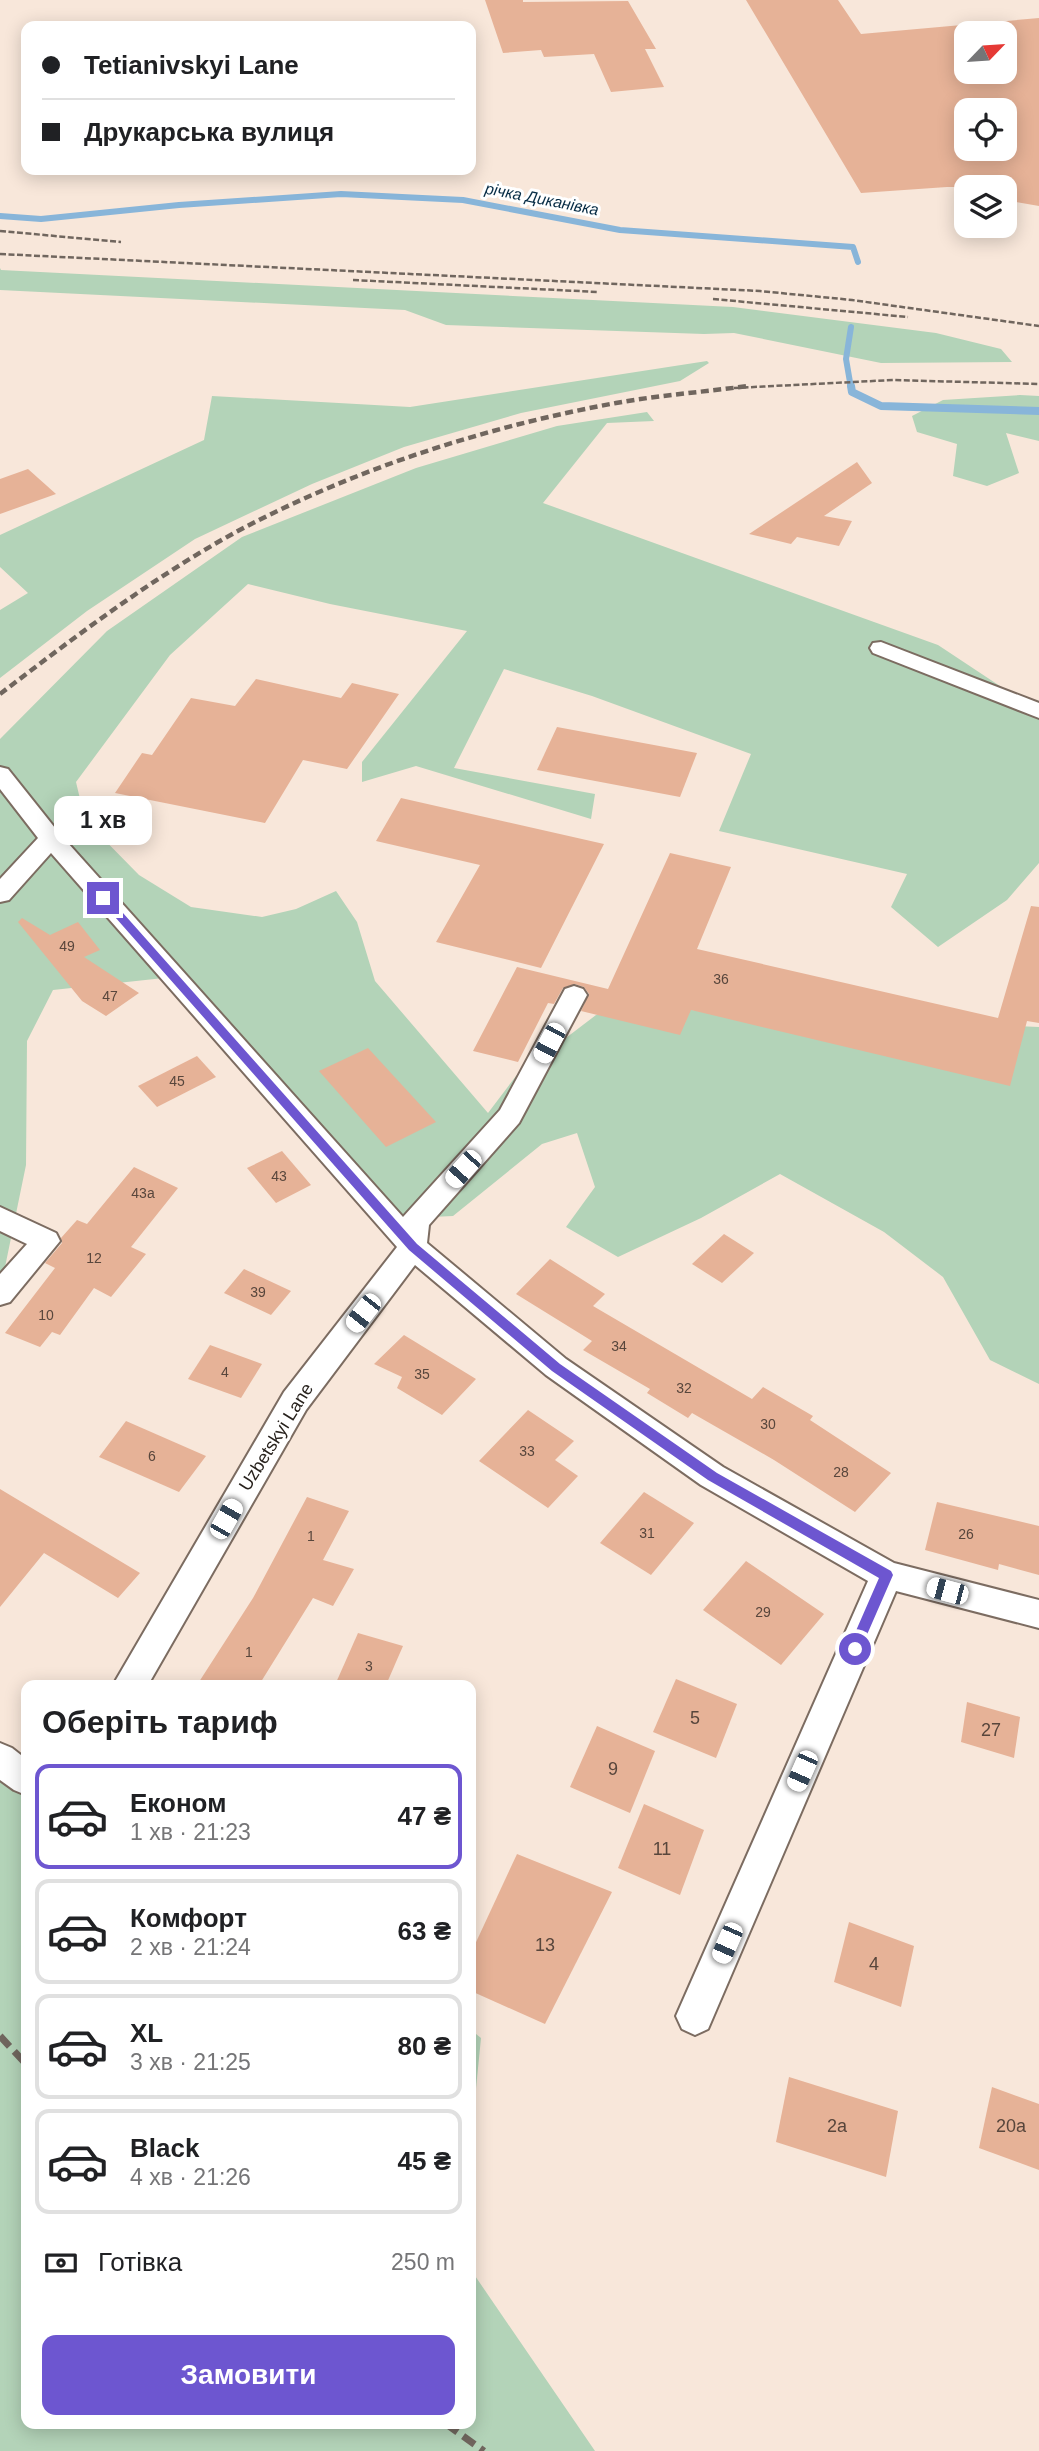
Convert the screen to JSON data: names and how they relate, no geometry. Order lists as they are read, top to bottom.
{
  "streets": {
    "street": ["Uzbetskyi Lane"]
  },
  "water": ["річка Диканівка"],
  "house_numbers": [
    "49",
    "36",
    "47",
    "45",
    "43",
    "43а",
    "12",
    "39",
    "10",
    "34",
    "4",
    "35",
    "32",
    "30",
    "33",
    "6",
    "28",
    "31",
    "26",
    "1",
    "29",
    "1",
    "3",
    "5",
    "27",
    "9",
    "11",
    "13",
    "4",
    "2а",
    "20а"
  ],
  "north": "top right",
  "page": {
    "banner": ["Tetianivskyi Lane", "Друкарська вулиця"],
    "bubble": "1 хв",
    "heading": "Оберіть тариф",
    "list": [
      {
        "name": "Економ",
        "note": "1 хв · 21:23",
        "value": "47 ₴"
      },
      {
        "name": "Комфорт",
        "note": "2 хв · 21:24",
        "value": "63 ₴"
      },
      {
        "name": "XL",
        "note": "3 хв · 21:25",
        "value": "80 ₴"
      },
      {
        "name": "Black",
        "note": "4 хв · 21:26",
        "value": "45 ₴"
      }
    ],
    "pay": ["Готівка", "250 m"],
    "buttons": "Замовити"
  }
}
